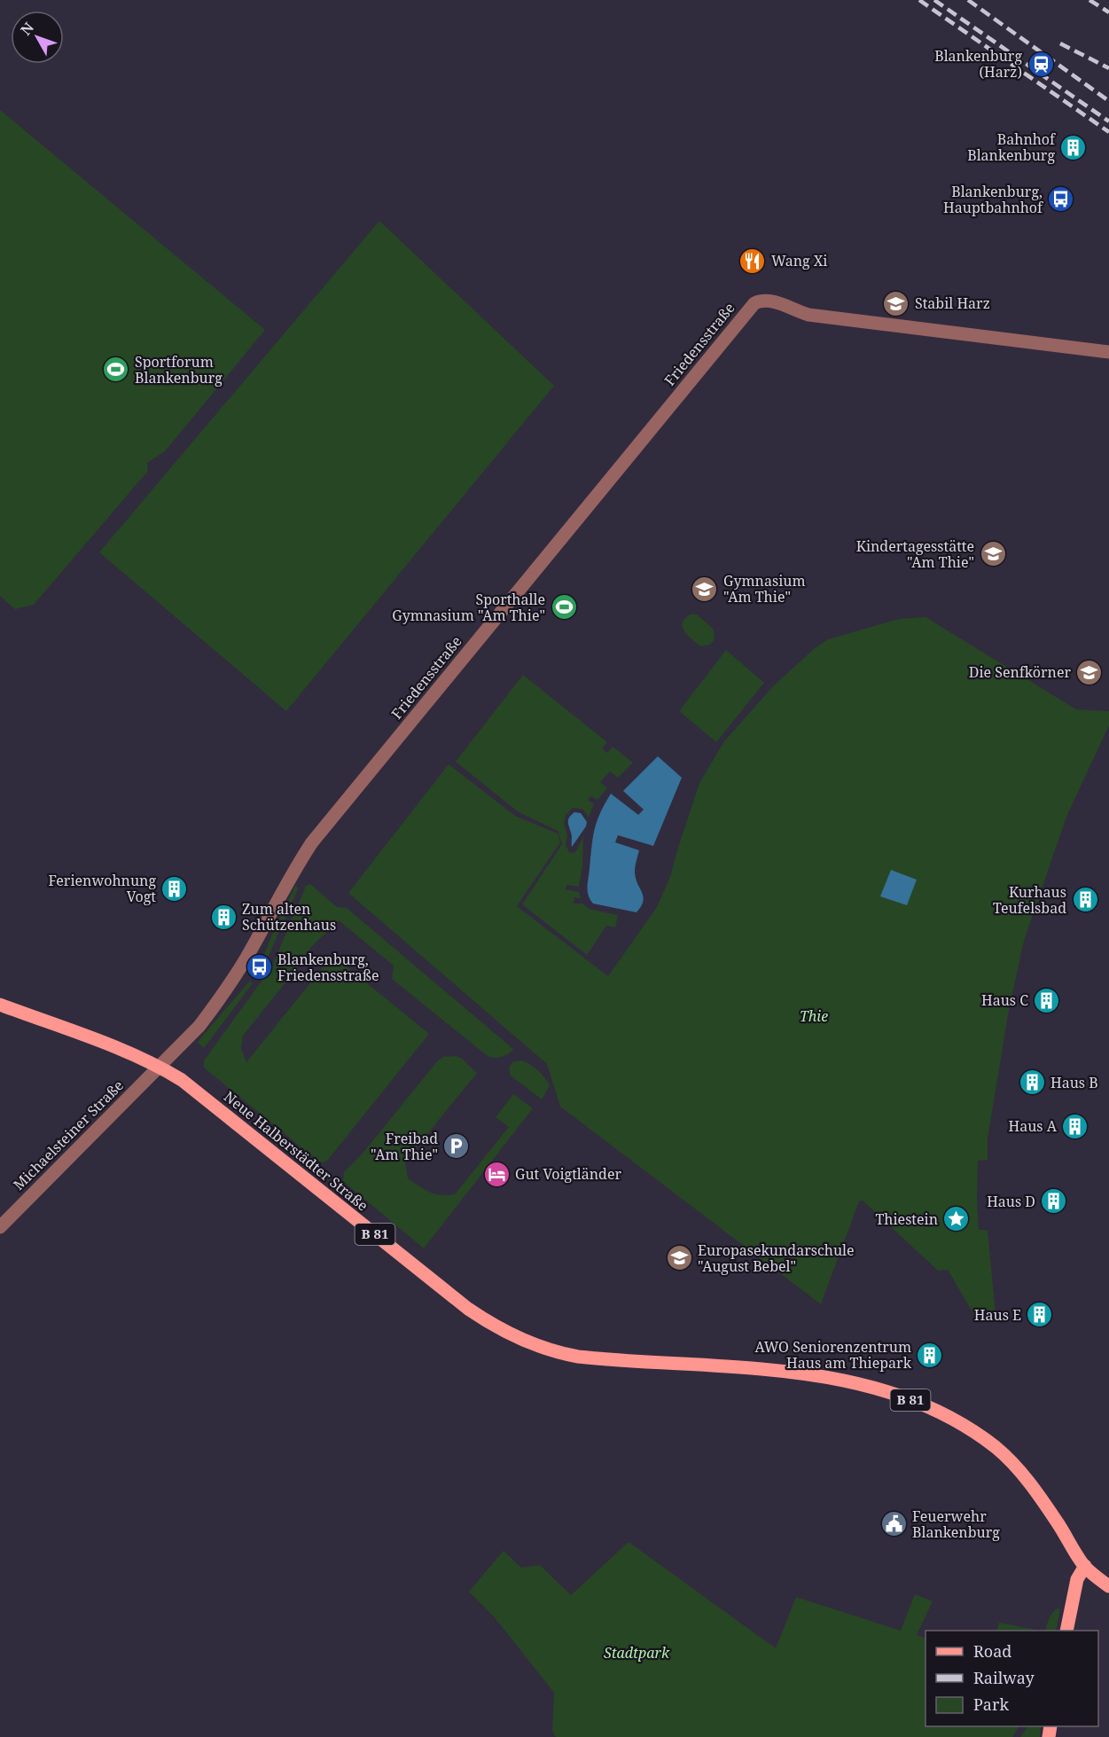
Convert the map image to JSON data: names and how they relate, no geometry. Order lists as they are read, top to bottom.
{
  "streets": {
    "main road": ["Neue Halberstädter Straße", "B 81"],
    "street": ["Friedensstraße", "Michaelsteiner Straße"]
  },
  "crossings": [
    ["Friedensstraße", "Michaelsteiner Straße"],
    ["Friedensstraße", "Neue Halberstädter Straße"],
    ["Michaelsteiner Straße", "Neue Halberstädter Straße"]
  ],
  "parks": ["Thie", "Stadtpark"],
  "places": {
    "station": ["Blankenburg (Harz)"],
    "building": [
      "Bahnhof Blankenburg",
      "Ferienwohnung Vogt",
      "Kurhaus Teufelsbad",
      "Zum alten Schützenhaus",
      "Haus C",
      "Haus B",
      "Haus A",
      "Haus D",
      "Haus E",
      "AWO Seniorenzentrum Haus am Thiepark"
    ],
    "bus stop": ["Blankenburg, Hauptbahnhof", "Blankenburg, Friedensstraße"],
    "restaurant": ["Wang Xi"],
    "school or university": [
      "Stabil Harz",
      "Kindertagesstätte \"Am Thie\"",
      "Gymnasium \"Am Thie\"",
      "Die Senfkörner",
      "Europasekundarschule \"August Bebel\""
    ],
    "sports": ["Sportforum Blankenburg", "Sporthalle Gymnasium \"Am Thie\""],
    "parking": ["Freibad \"Am Thie\""],
    "hotel": ["Gut Voigtländer"],
    "place": ["Thiestein"],
    "public building": ["Feuerwehr Blankenburg"]
  },
  "legend": ["Road", "Railway", "Park"],
  "north": "top left"
}
